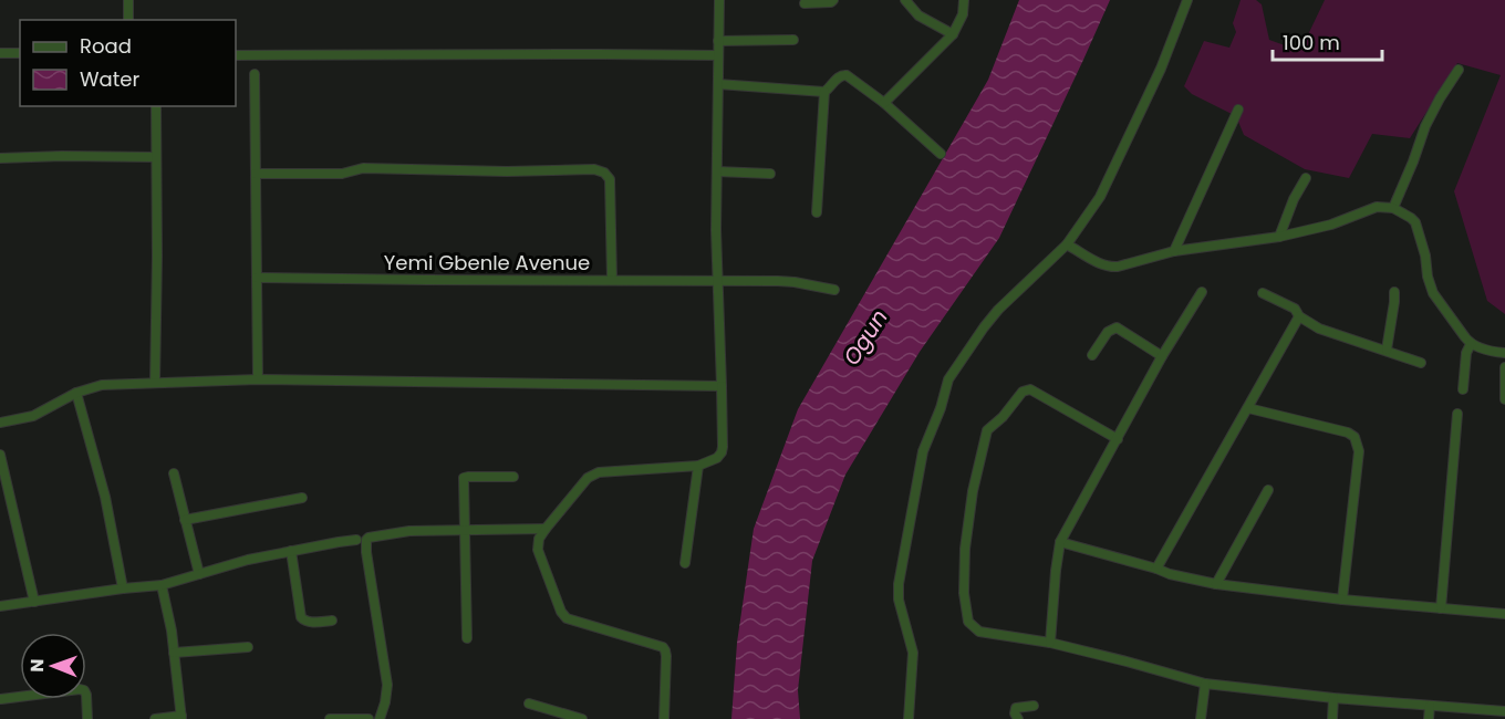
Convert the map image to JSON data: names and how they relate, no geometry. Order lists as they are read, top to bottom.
{
  "streets": {
    "street": ["Yemi Gbenle Avenue"]
  },
  "water": ["Ogun"],
  "legend": ["Road", "Water"],
  "scale_bar": "100 m",
  "north": "left"
}
